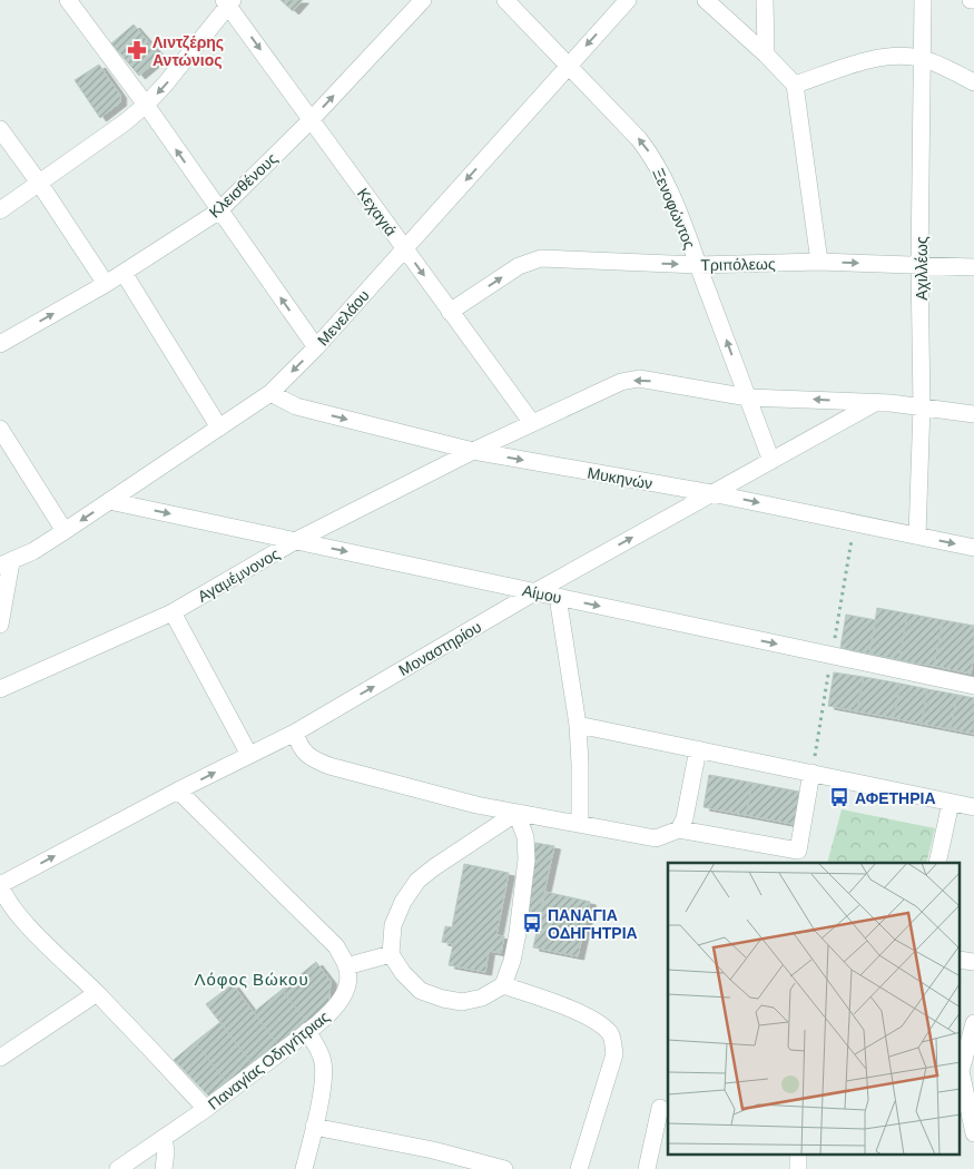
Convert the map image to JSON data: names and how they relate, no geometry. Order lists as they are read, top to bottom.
{
  "streets": {
    "street": [
      "Κλεισθένους",
      "Ξενοφώντος",
      "Κεχαγιά",
      "Τριπόλεως",
      "Αχιλλέως",
      "Μενελάου",
      "Μυκηνών",
      "Αγαμέμνονος",
      "Αίμου",
      "Μοναστηρίου",
      "Παναγίας Οδηγήτριας"
    ]
  },
  "crossings": [
    ["Κλεισθένους", "Κεχαγιά"],
    ["Ξενοφώντος", "Τριπόλεως"],
    ["Ξενοφώντος", "Μενελάου"],
    ["Ξενοφώντος", "Αγαμέμνονος"],
    ["Ξενοφώντος", "Μοναστηρίου"],
    ["Κεχαγιά", "Τριπόλεως"],
    ["Κεχαγιά", "Μενελάου"],
    ["Κεχαγιά", "Αγαμέμνονος"],
    ["Τριπόλεως", "Αχιλλέως"],
    ["Αχιλλέως", "Μυκηνών"],
    ["Αχιλλέως", "Αγαμέμνονος"],
    ["Μενελάου", "Μυκηνών"],
    ["Μενελάου", "Αίμου"],
    ["Μυκηνών", "Αγαμέμνονος"],
    ["Μυκηνών", "Μοναστηρίου"],
    ["Αγαμέμνονος", "Αίμου"],
    ["Αγαμέμνονος", "Μοναστηρίου"],
    ["Αίμου", "Μοναστηρίου"]
  ],
  "one_way": [
    "Τριπόλεως",
    "Μενελάου",
    "Μυκηνών",
    "Μοναστηρίου"
  ],
  "districts": ["Λόφος Βώκου"],
  "places": {
    "pharmacy": ["Λιντζέρης Αντώνιος"],
    "bus stop": ["ΑΦΕΤΗΡΙΑ", "ΠΑΝΑΓΙΑ ΟΔΗΓΗΤΡΙΑ"]
  }
}
